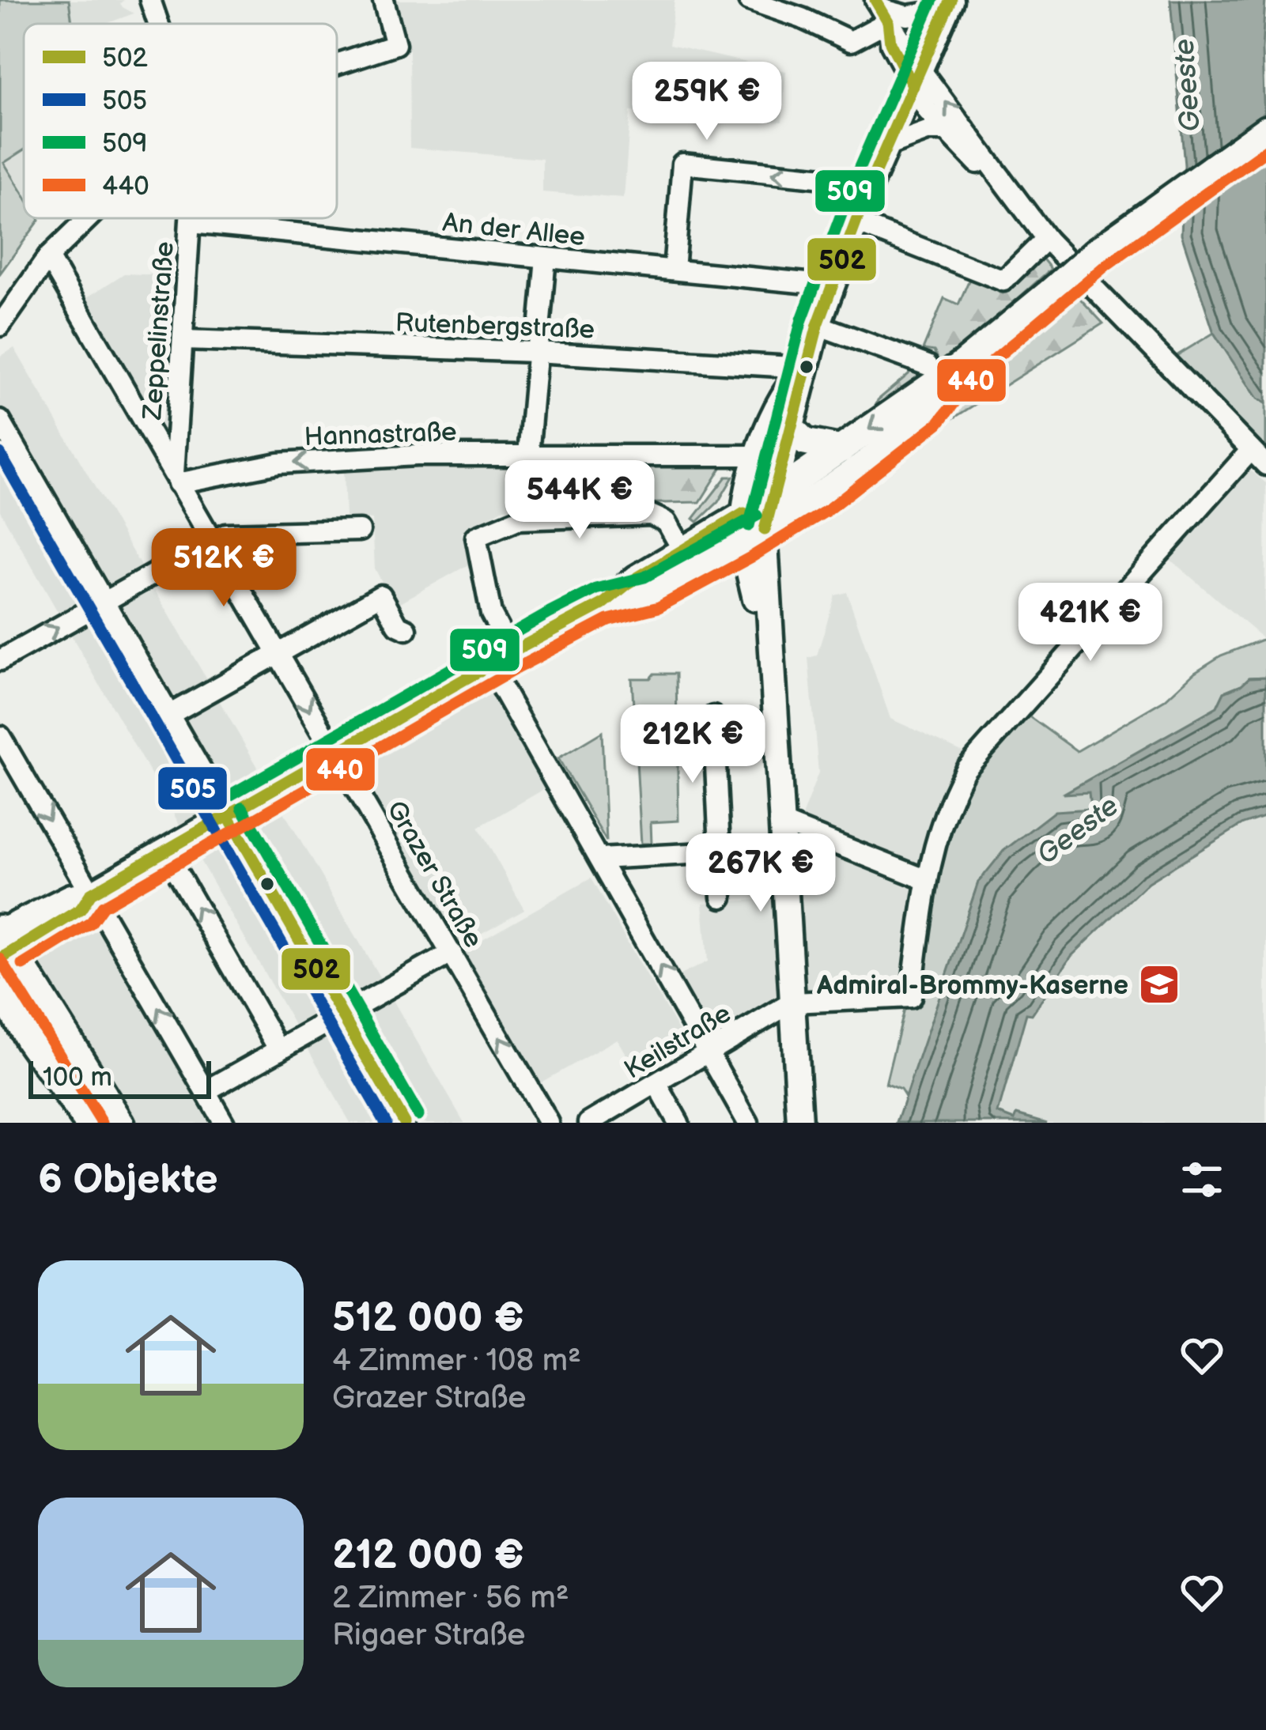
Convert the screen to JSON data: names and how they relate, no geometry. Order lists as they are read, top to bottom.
{
  "streets": {
    "street": [
      "An der Allee",
      "Rutenbergstraße",
      "Zeppelinstraße",
      "Hannastraße",
      "Grazer Straße",
      "Keilstraße"
    ]
  },
  "crossings": [
    ["An der Allee", "Zeppelinstraße"],
    ["Rutenbergstraße", "Zeppelinstraße"],
    ["Zeppelinstraße", "Hannastraße"],
    ["Zeppelinstraße", "Grazer Straße"],
    ["Hannastraße", "Grazer Straße"]
  ],
  "water": ["Geeste"],
  "places": {
    "school or university": ["Admiral-Brommy-Kaserne"]
  },
  "lines": [
    "transit line 502",
    "transit line 509",
    "transit line 440",
    "transit line 505"
  ],
  "legend": [
    "502",
    "505",
    "509",
    "440"
  ],
  "scale_bar": "100 m",
  "page": {
    "price": [
      "259K €",
      "544K €",
      "512K €",
      "421K €",
      "212K €",
      "267K €"
    ],
    "scale": "100 m",
    "heading": "6 Objekte",
    "list": [
      {
        "name": "512 000 €",
        "note": "4 Zimmer · 108 m² · Grazer Straße"
      },
      {
        "name": "212 000 €",
        "note": "2 Zimmer · 56 m² · Rigaer Straße"
      }
    ]
  }
}
